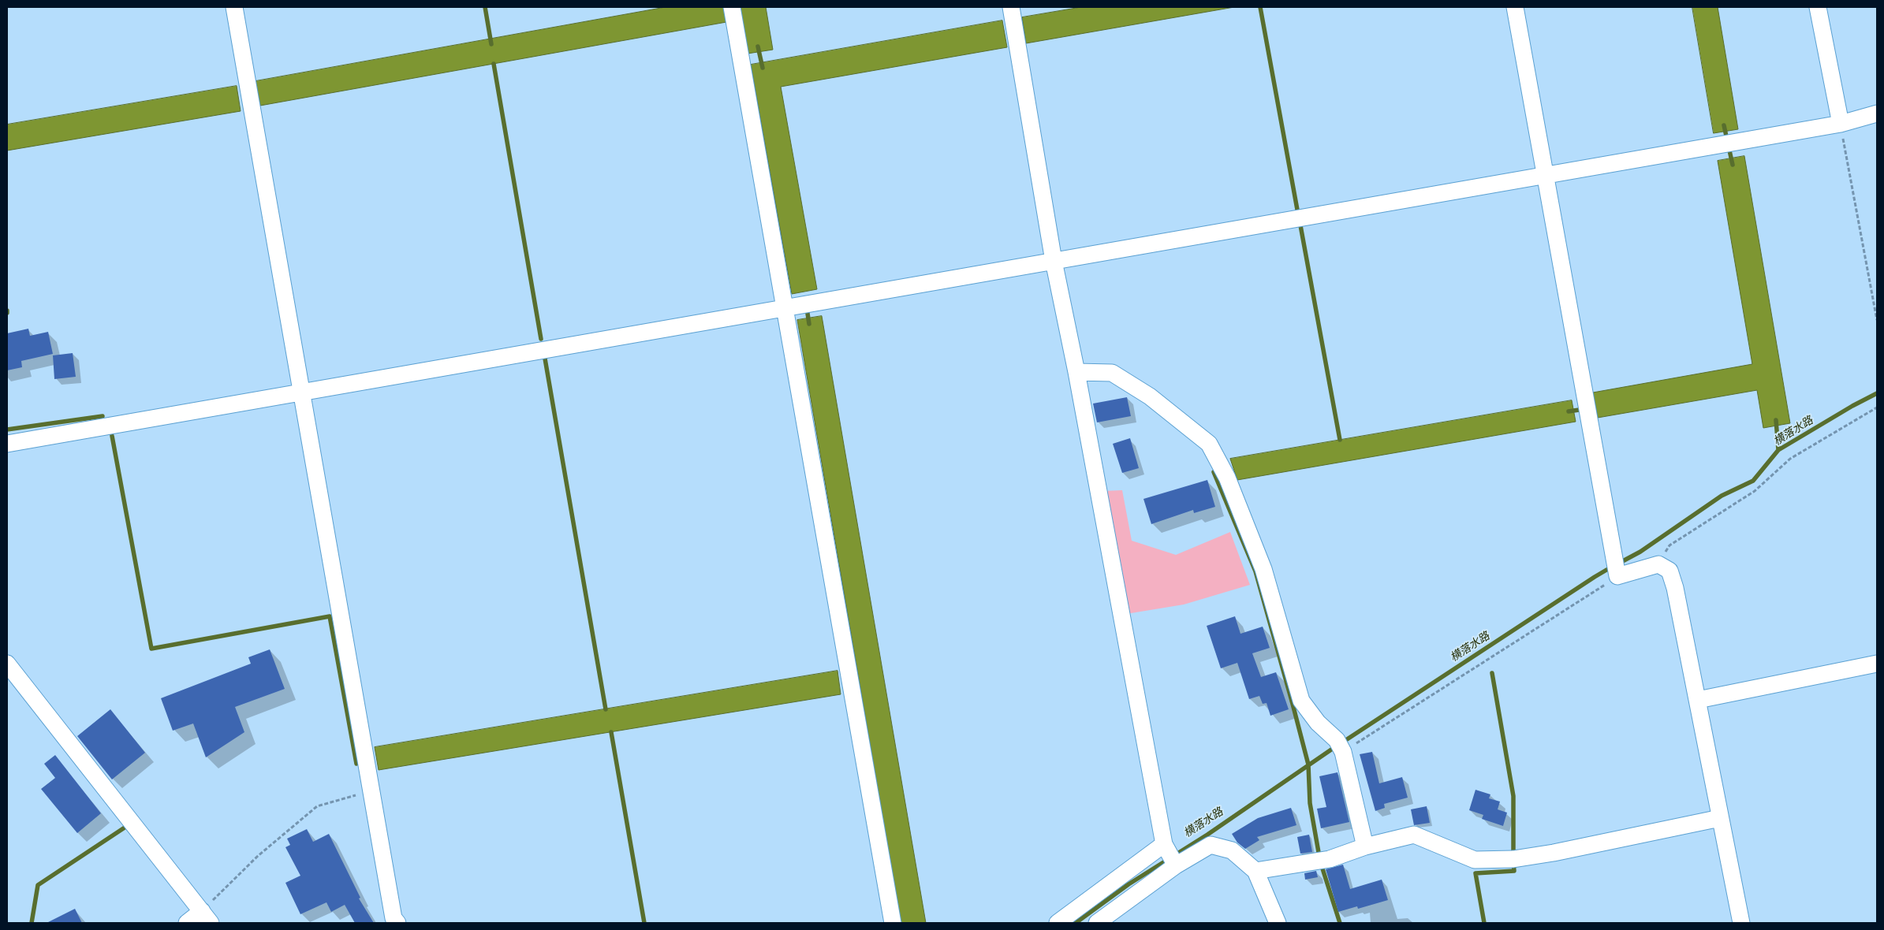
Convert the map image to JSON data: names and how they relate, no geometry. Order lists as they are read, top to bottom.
{
  "water": ["横落水路"]
}
